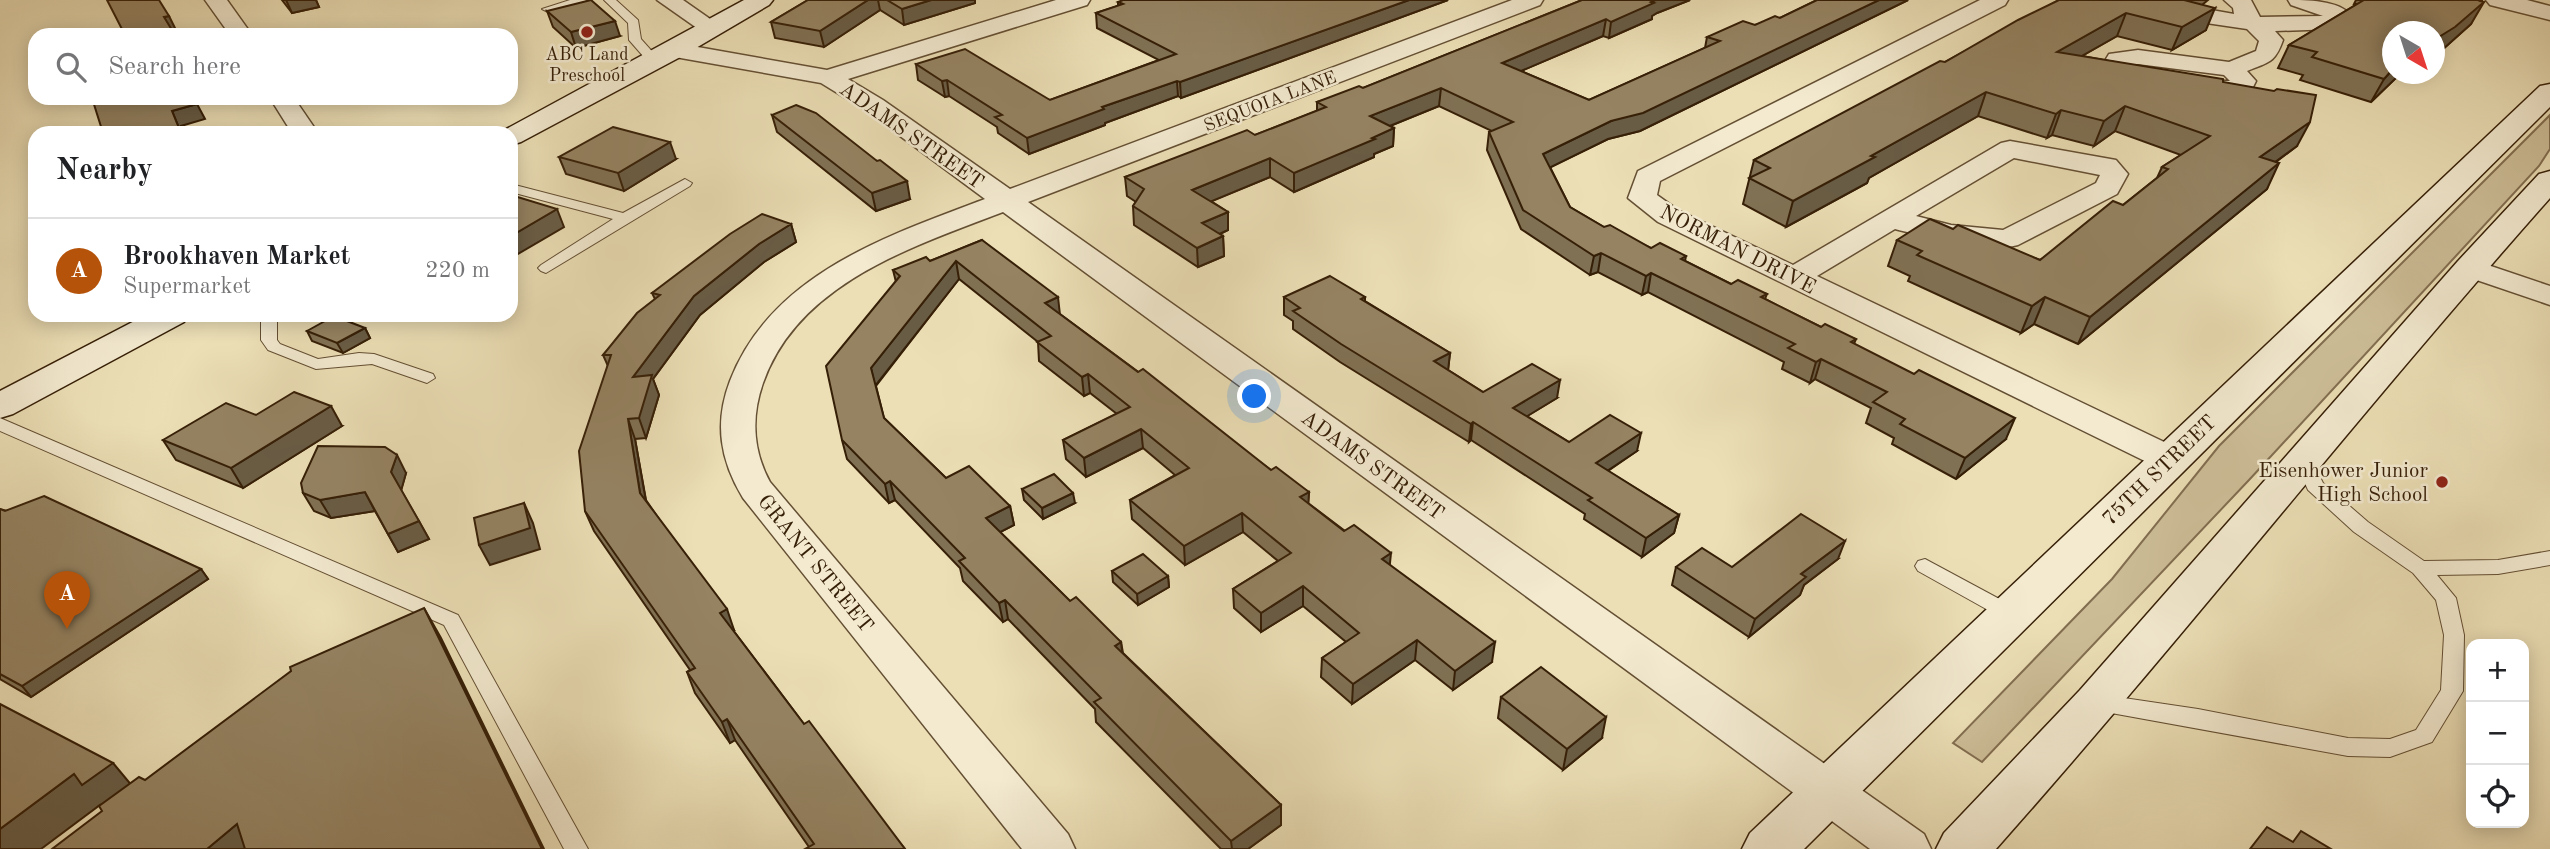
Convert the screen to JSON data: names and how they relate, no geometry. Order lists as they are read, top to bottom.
{
  "streets": {
    "main road": ["75TH STREET"],
    "street": [
      "SEQUOIA LANE",
      "ADAMS STREET",
      "NORMAN DRIVE",
      "GRANT STREET"
    ]
  },
  "crossings": [
    ["SEQUOIA LANE", "ADAMS STREET"],
    ["SEQUOIA LANE", "GRANT STREET"],
    ["ADAMS STREET", "75TH STREET"],
    ["ADAMS STREET", "GRANT STREET"],
    ["NORMAN DRIVE", "75TH STREET"]
  ],
  "places": ["ABC Land Preschool", "Eisenhower Junior High School"],
  "north": "bottom right",
  "page": {
    "search": "Search here",
    "heading": "Nearby",
    "list": [
      {
        "mark": "A",
        "name": "Brookhaven Market",
        "note": "Supermarket",
        "value": "220 m"
      }
    ],
    "pins": "A",
    "map_buttons": ["+", "−"]
  }
}
